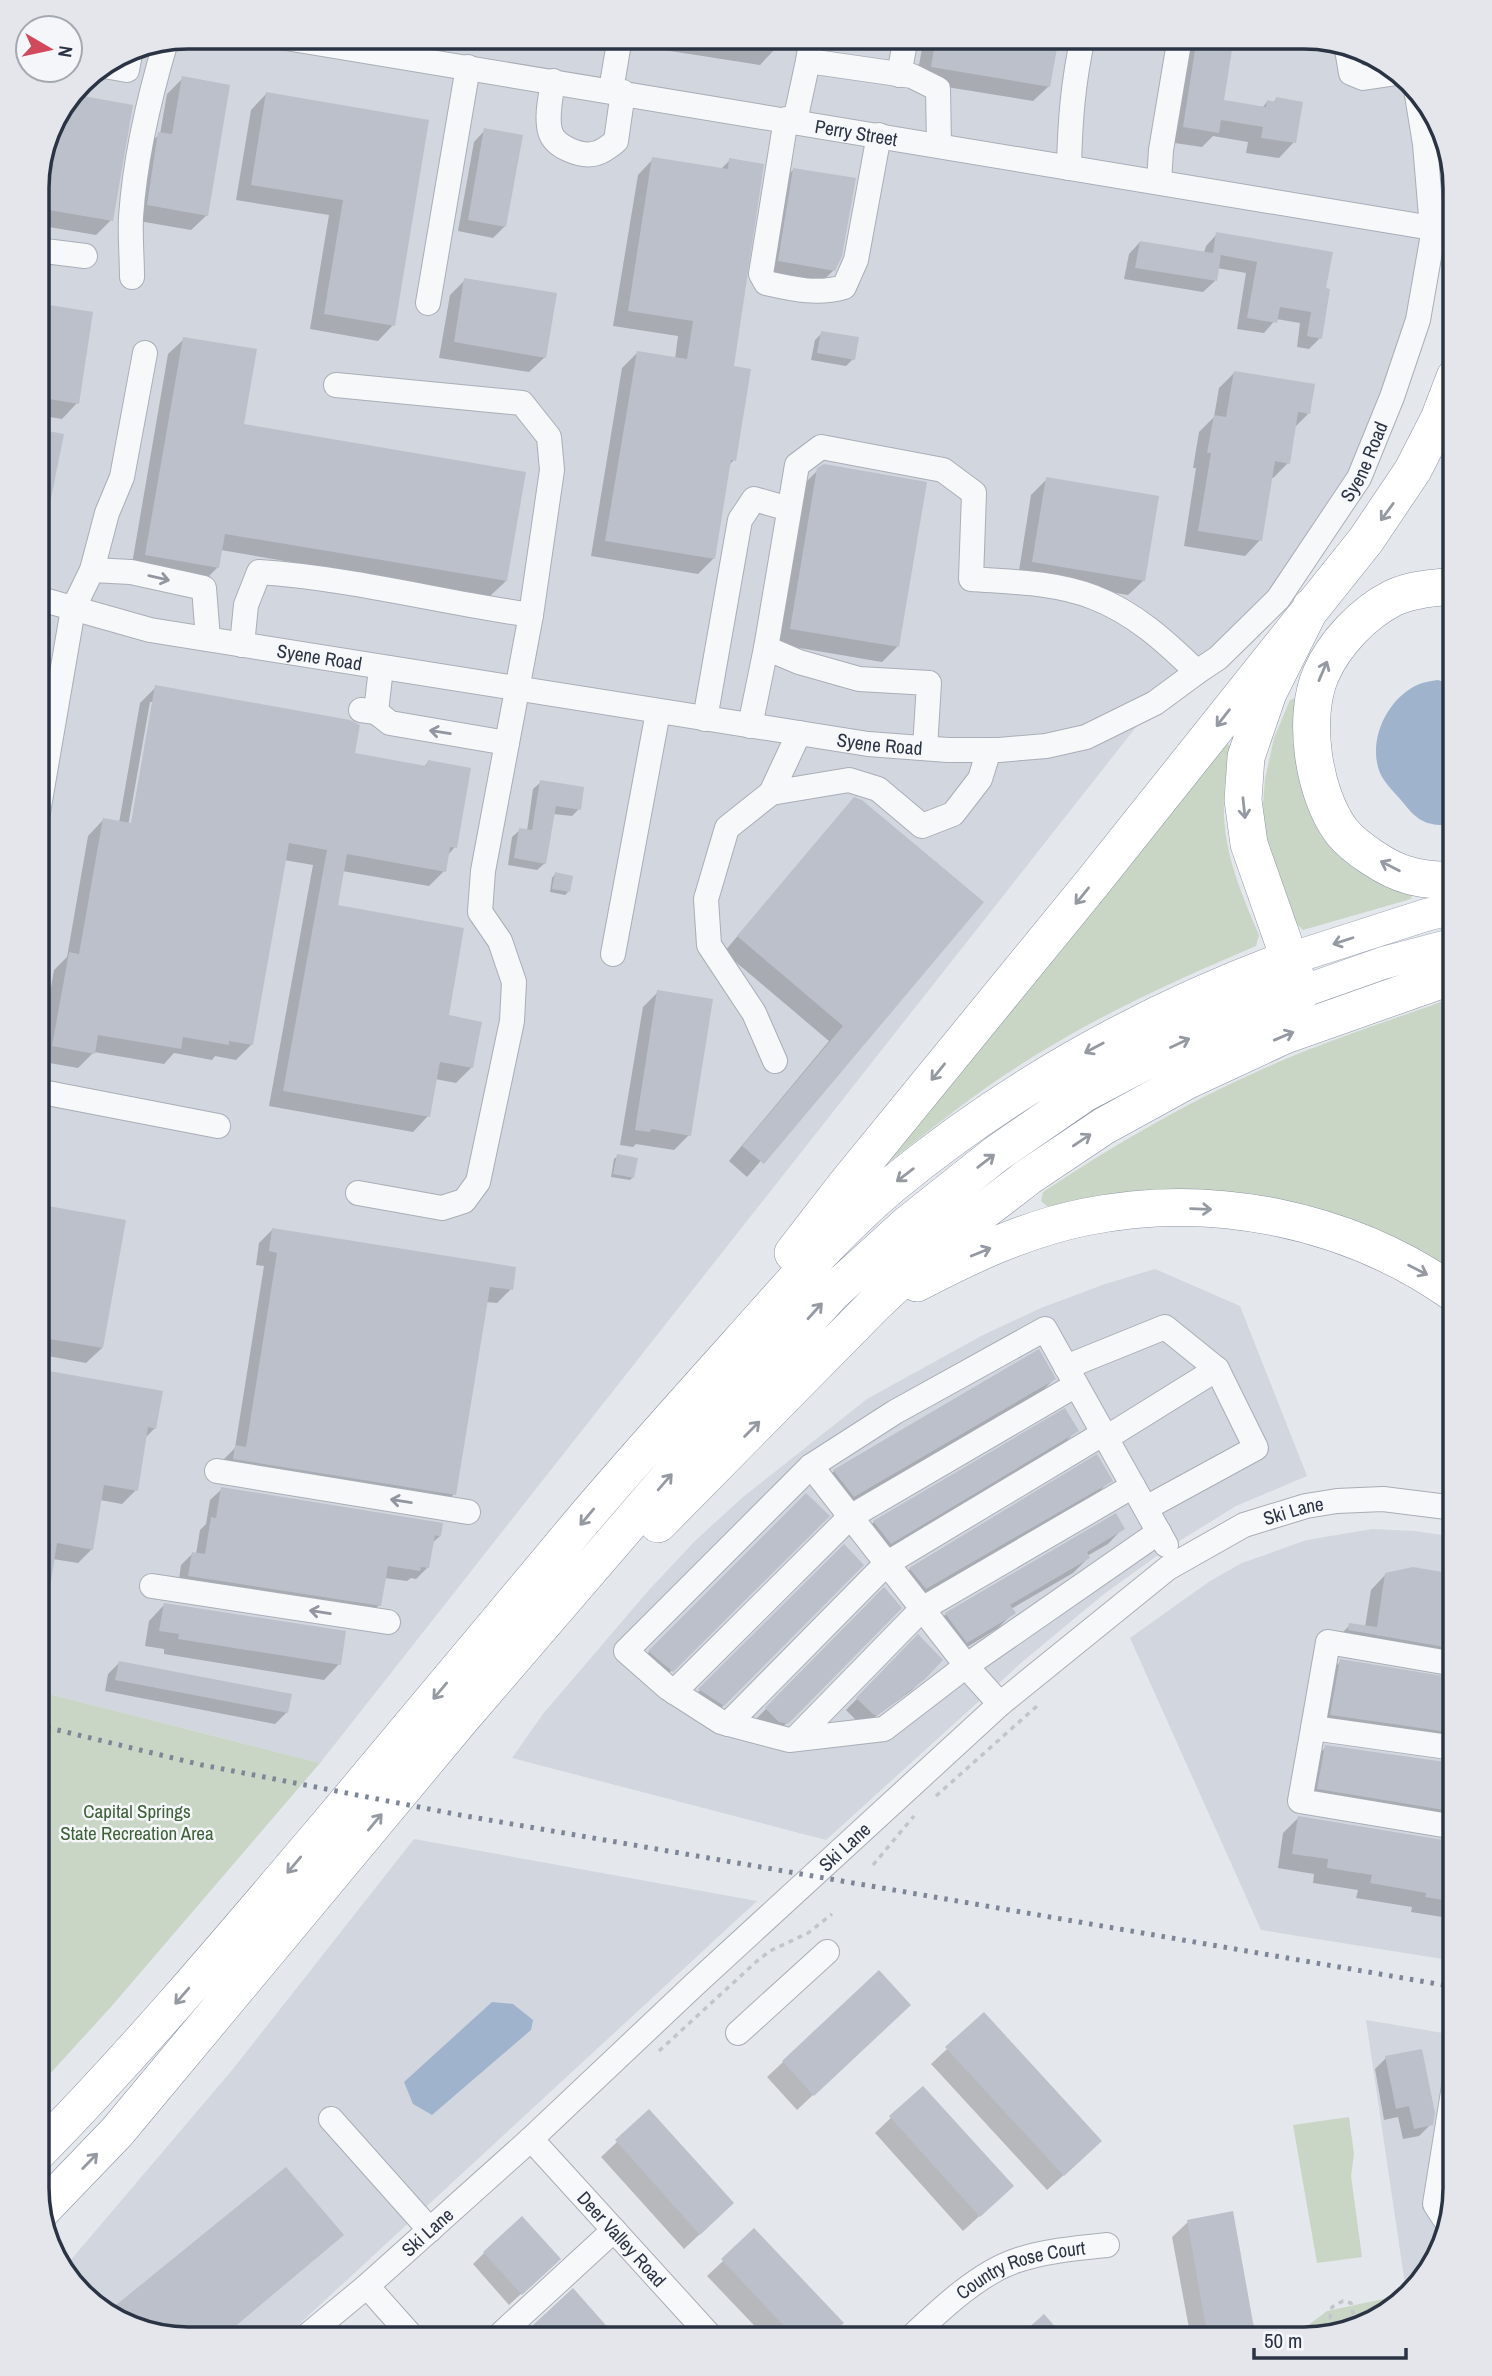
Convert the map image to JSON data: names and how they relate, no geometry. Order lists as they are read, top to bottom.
{
  "streets": {
    "street": [
      "Perry Street",
      "Syene Road",
      "Ski Lane",
      "Deer Valley Road",
      "Country Rose Court"
    ]
  },
  "crossings": [
    ["Perry Street", "Syene Road"],
    ["Ski Lane", "Deer Valley Road"]
  ],
  "parks": ["Capital Springs State Recreation Area"],
  "scale_bar": "50 m",
  "north": "right"
}
